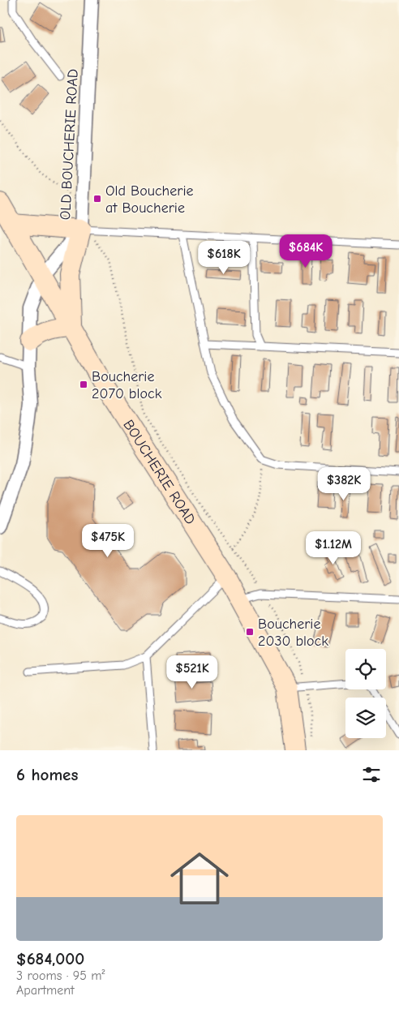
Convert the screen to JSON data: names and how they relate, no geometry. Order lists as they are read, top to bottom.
{
  "streets": {
    "main road": ["BOUCHERIE ROAD"],
    "street": ["OLD BOUCHERIE ROAD"]
  },
  "crossings": [
    ["OLD BOUCHERIE ROAD", "BOUCHERIE ROAD"]
  ],
  "places": {
    "transit": ["Old Boucherie at Boucherie", "Boucherie 2070 block", "Boucherie 2030 block"]
  },
  "page": {
    "price": [
      "$684K",
      "$618K",
      "$382K",
      "$475K",
      "$1.12M",
      "$521K"
    ],
    "heading": "6 homes",
    "list": [
      {
        "name": "$684,000",
        "note": "3 rooms · 95 m² · Apartment"
      }
    ]
  }
}
